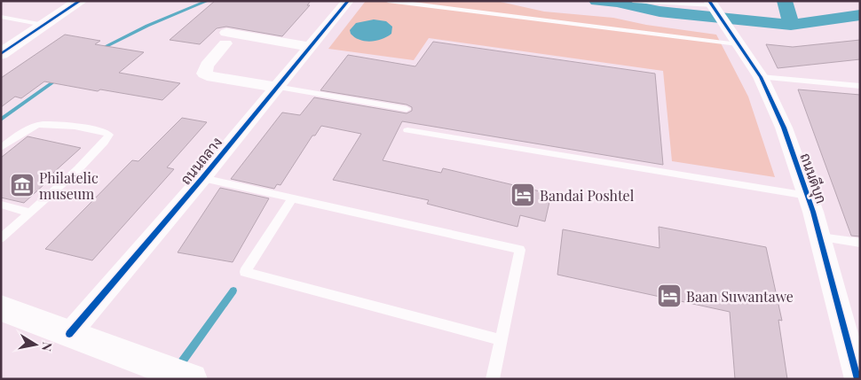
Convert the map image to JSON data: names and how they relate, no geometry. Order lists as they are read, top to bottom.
{
  "streets": {
    "street": ["ถนนถลาง", "ถนนดีบุก"]
  },
  "places": {
    "museum": ["Philatelic museum"],
    "hotel": ["Bandai Poshtel", "Baan Suwantawe"]
  },
  "north": "right"
}
